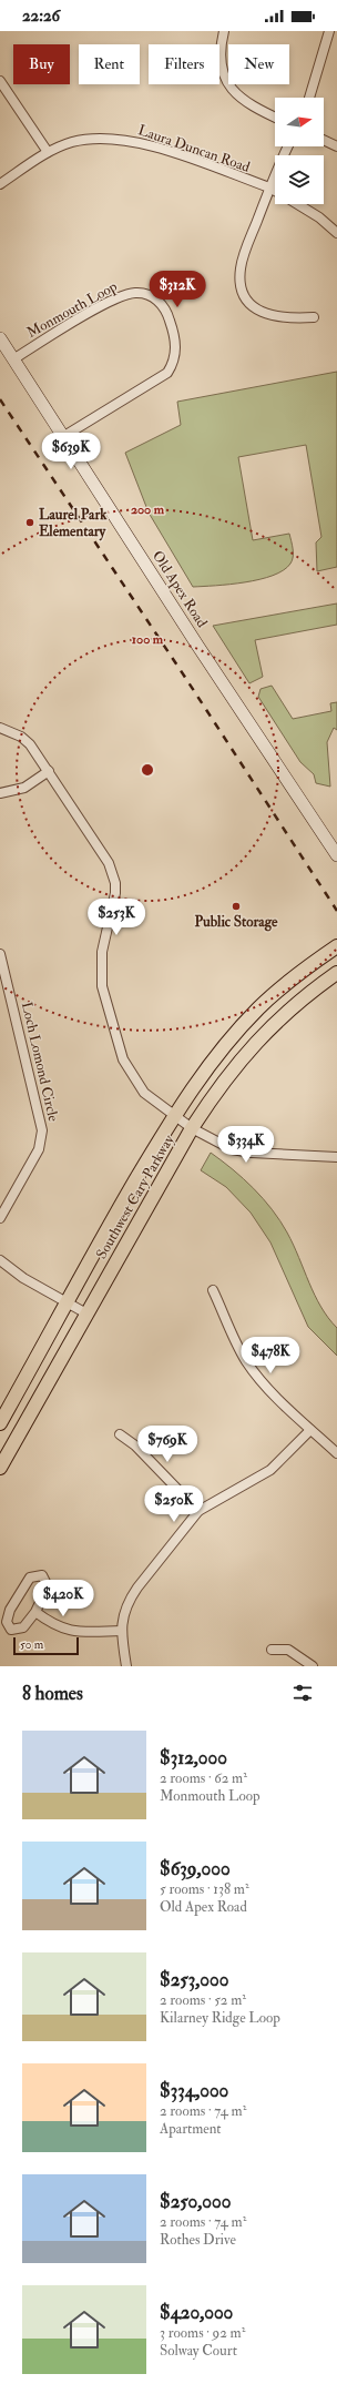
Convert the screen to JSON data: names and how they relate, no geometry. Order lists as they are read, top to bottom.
{
  "streets": {
    "main road": ["Old Apex Road", "Southwest Cary Parkway"],
    "street": ["Laura Duncan Road", "Monmouth Loop", "Loch Lomond Circle"]
  },
  "crossings": [
    ["Monmouth Loop", "Old Apex Road"]
  ],
  "places": ["Laurel Park Elementary", "Public Storage"],
  "scale_bar": "50 m",
  "north": "right",
  "page": {
    "status": "22:26",
    "chip": [
      "Buy",
      "Rent",
      "Filters",
      "New"
    ],
    "price": [
      "$312K",
      "$639K",
      "$253K",
      "$334K",
      "$478K",
      "$769K",
      "$250K",
      "$420K"
    ],
    "scale": "50 m",
    "heading": "8 homes",
    "list": [
      {
        "name": "$312,000",
        "note": "2 rooms · 62 m² · Monmouth Loop"
      },
      {
        "name": "$639,000",
        "note": "5 rooms · 138 m² · Old Apex Road"
      },
      {
        "name": "$253,000",
        "note": "2 rooms · 52 m² · Kilarney Ridge Loop"
      },
      {
        "name": "$334,000",
        "note": "2 rooms · 74 m² · Apartment"
      },
      {
        "name": "$250,000",
        "note": "2 rooms · 74 m² · Rothes Drive"
      },
      {
        "name": "$420,000",
        "note": "3 rooms · 92 m² · Solway Court"
      }
    ]
  },
  "rings": ["200 m", "100 m"]
}
